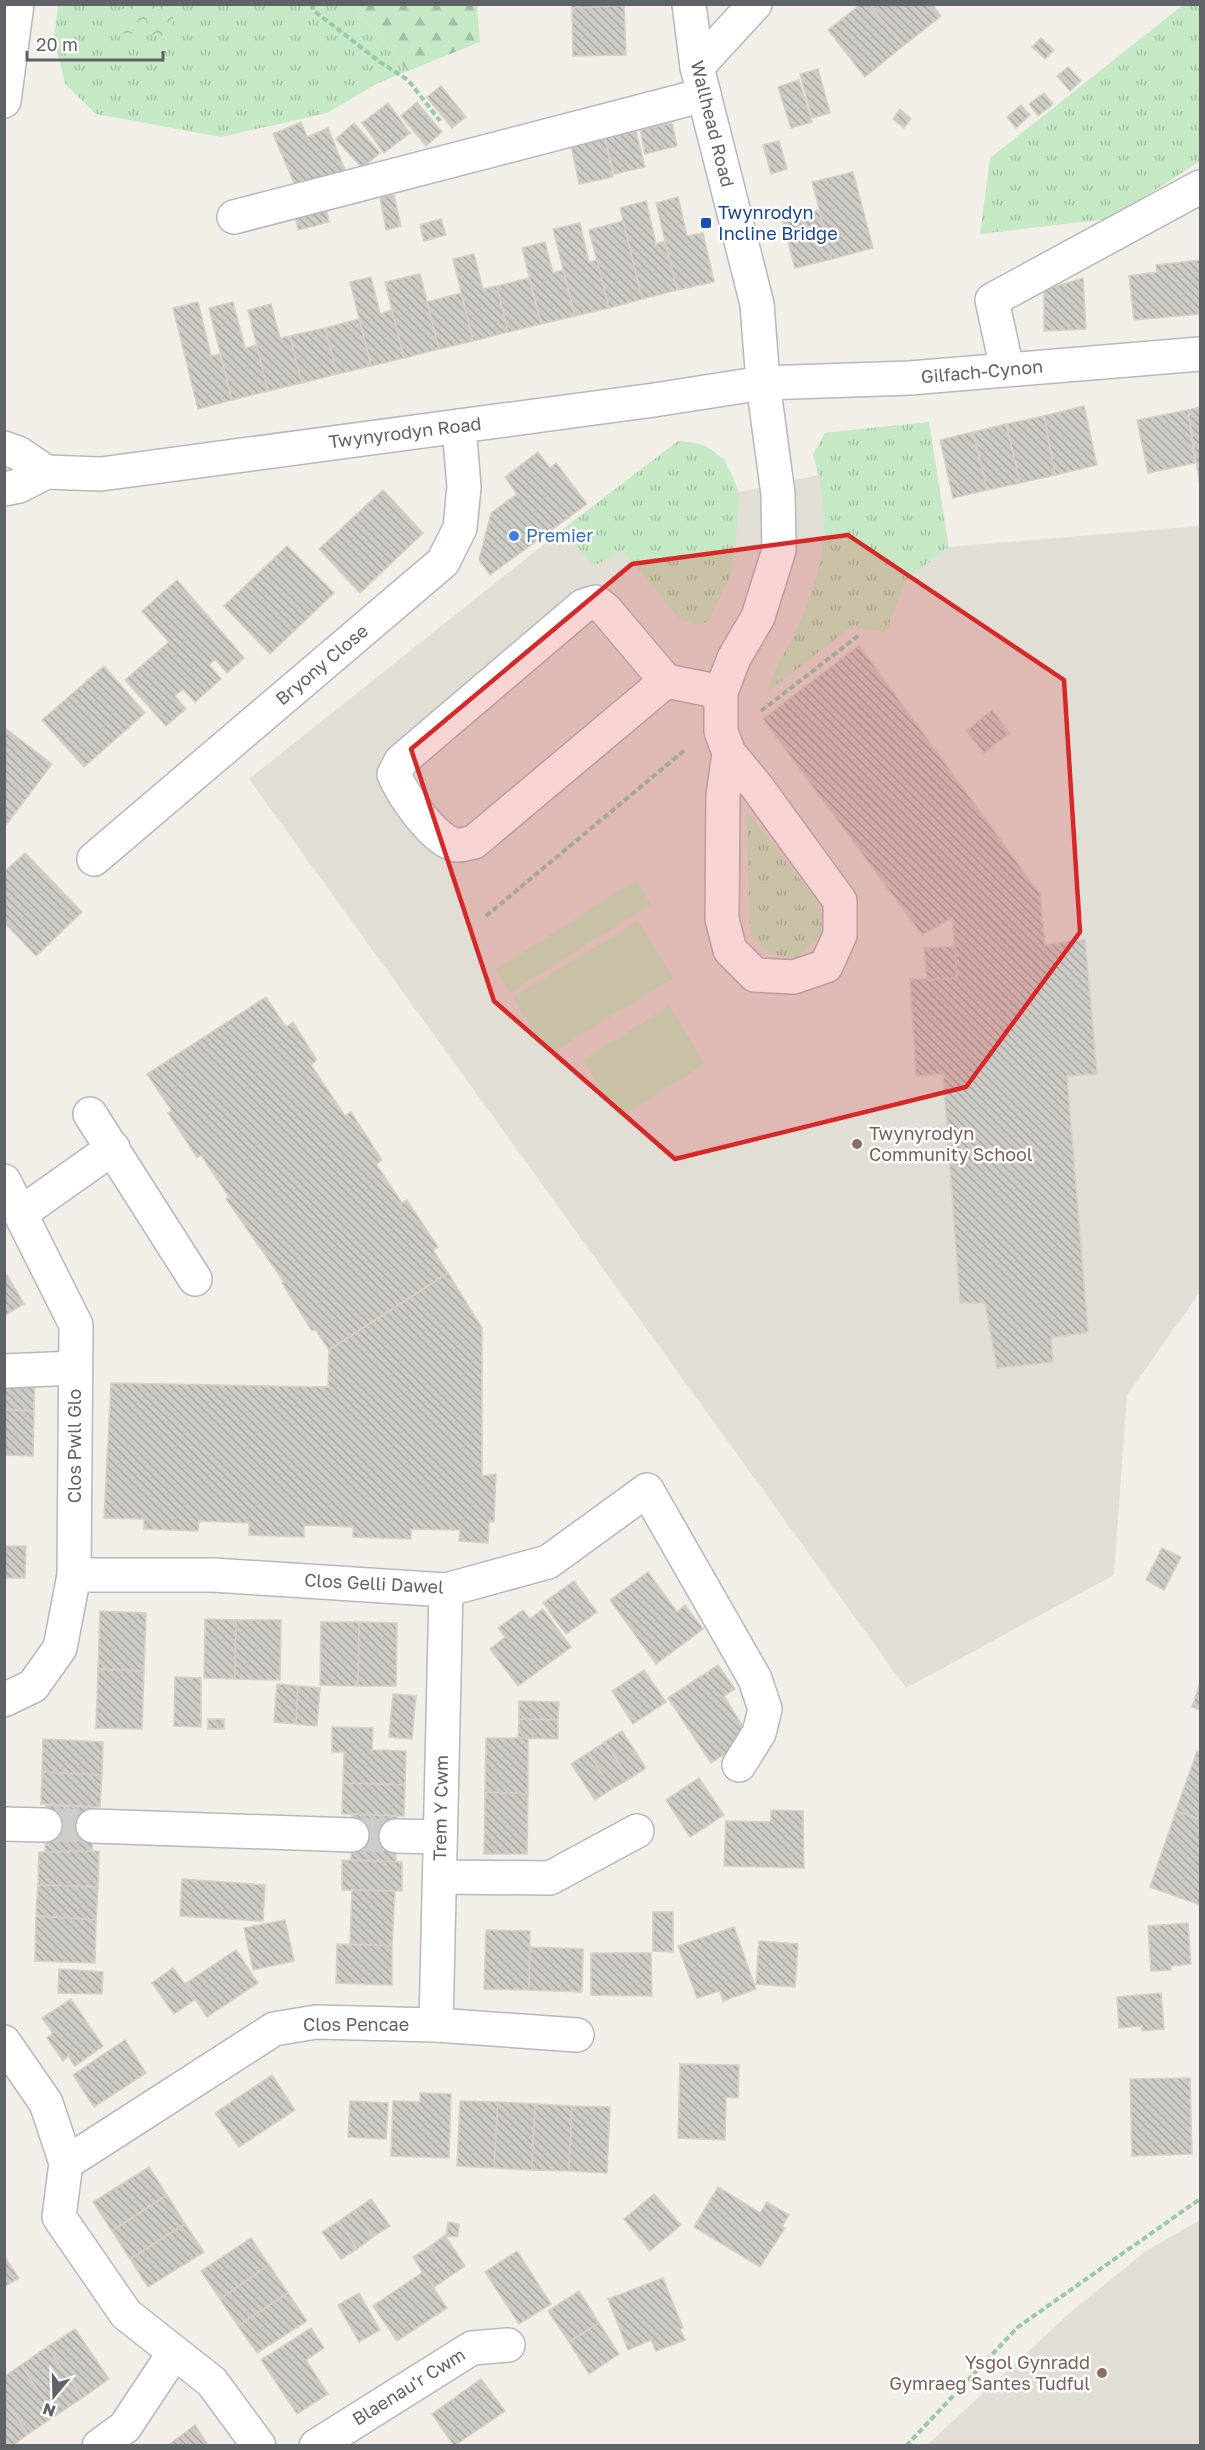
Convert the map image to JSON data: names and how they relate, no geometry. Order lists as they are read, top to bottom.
{
  "streets": {
    "street": [
      "Wallhead Road",
      "Gilfach-Cynon",
      "Twynyrodyn Road",
      "Bryony Close",
      "Clos Pwll Glo",
      "Clos Gelli Dawel",
      "Trem Y Cwm",
      "Clos Pencae",
      "Blaenau'r Cwm"
    ]
  },
  "crossings": [
    ["Wallhead Road", "Gilfach-Cynon"],
    ["Wallhead Road", "Twynyrodyn Road"],
    ["Gilfach-Cynon", "Twynyrodyn Road"],
    ["Twynyrodyn Road", "Bryony Close"],
    ["Clos Pwll Glo", "Clos Gelli Dawel"],
    ["Clos Gelli Dawel", "Trem Y Cwm"],
    ["Trem Y Cwm", "Clos Pencae"]
  ],
  "places": {
    "transit": ["Twynrodyn Incline Bridge"],
    "other": ["Premier", "Twynyrodyn Community School", "Ysgol Gynradd Gymraeg Santes Tudful"]
  },
  "scale_bar": "20 m",
  "north": "bottom"
}
